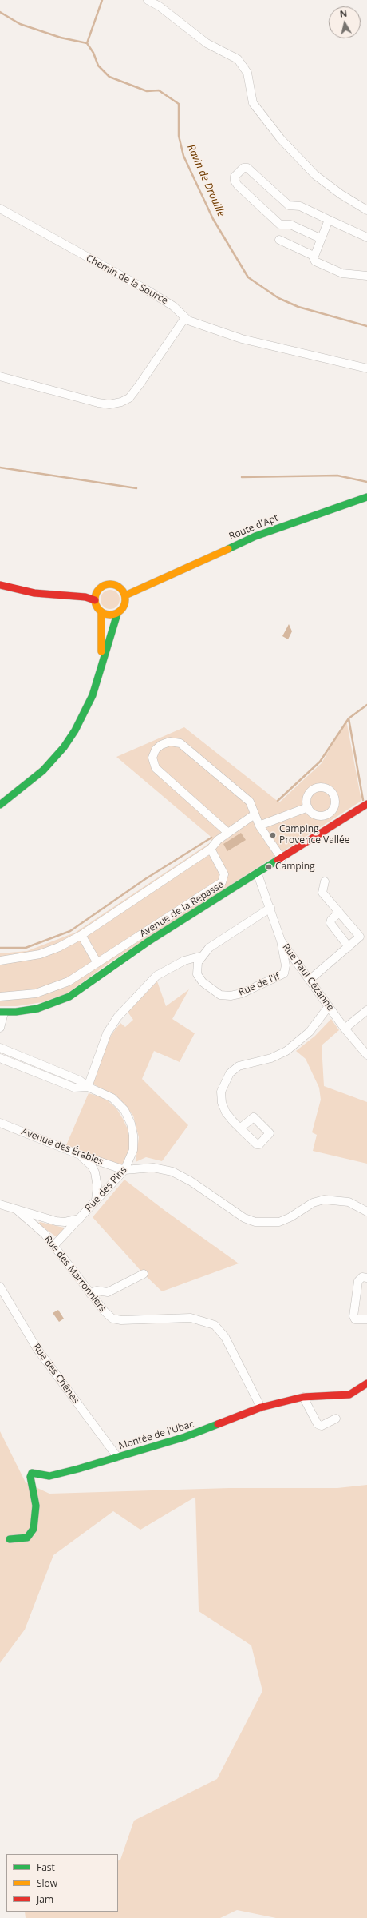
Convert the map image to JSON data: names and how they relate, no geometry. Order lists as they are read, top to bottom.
{
  "streets": {
    "street": [
      "Chemin de la Source",
      "Route d'Apt",
      "Avenue de la Repasse",
      "Rue Paul Cézanne",
      "Rue de l'If",
      "Avenue des Érables",
      "Rue des Pins",
      "Rue des Marronniers",
      "Rue des Chênes",
      "Montée de l'Ubac"
    ]
  },
  "crossings": [
    ["Avenue de la Repasse", "Rue Paul Cézanne"],
    ["Rue Paul Cézanne", "Rue de l'If"],
    ["Avenue des Érables", "Rue des Pins"],
    ["Rue des Pins", "Rue des Marronniers"],
    ["Rue des Marronniers", "Montée de l'Ubac"],
    ["Rue des Chênes", "Montée de l'Ubac"]
  ],
  "water": ["Ravin de Drouille"],
  "places": ["Camping Provence Vallée", "Camping"],
  "legend": ["Fast", "Slow", "Jam"],
  "north": "top"
}
